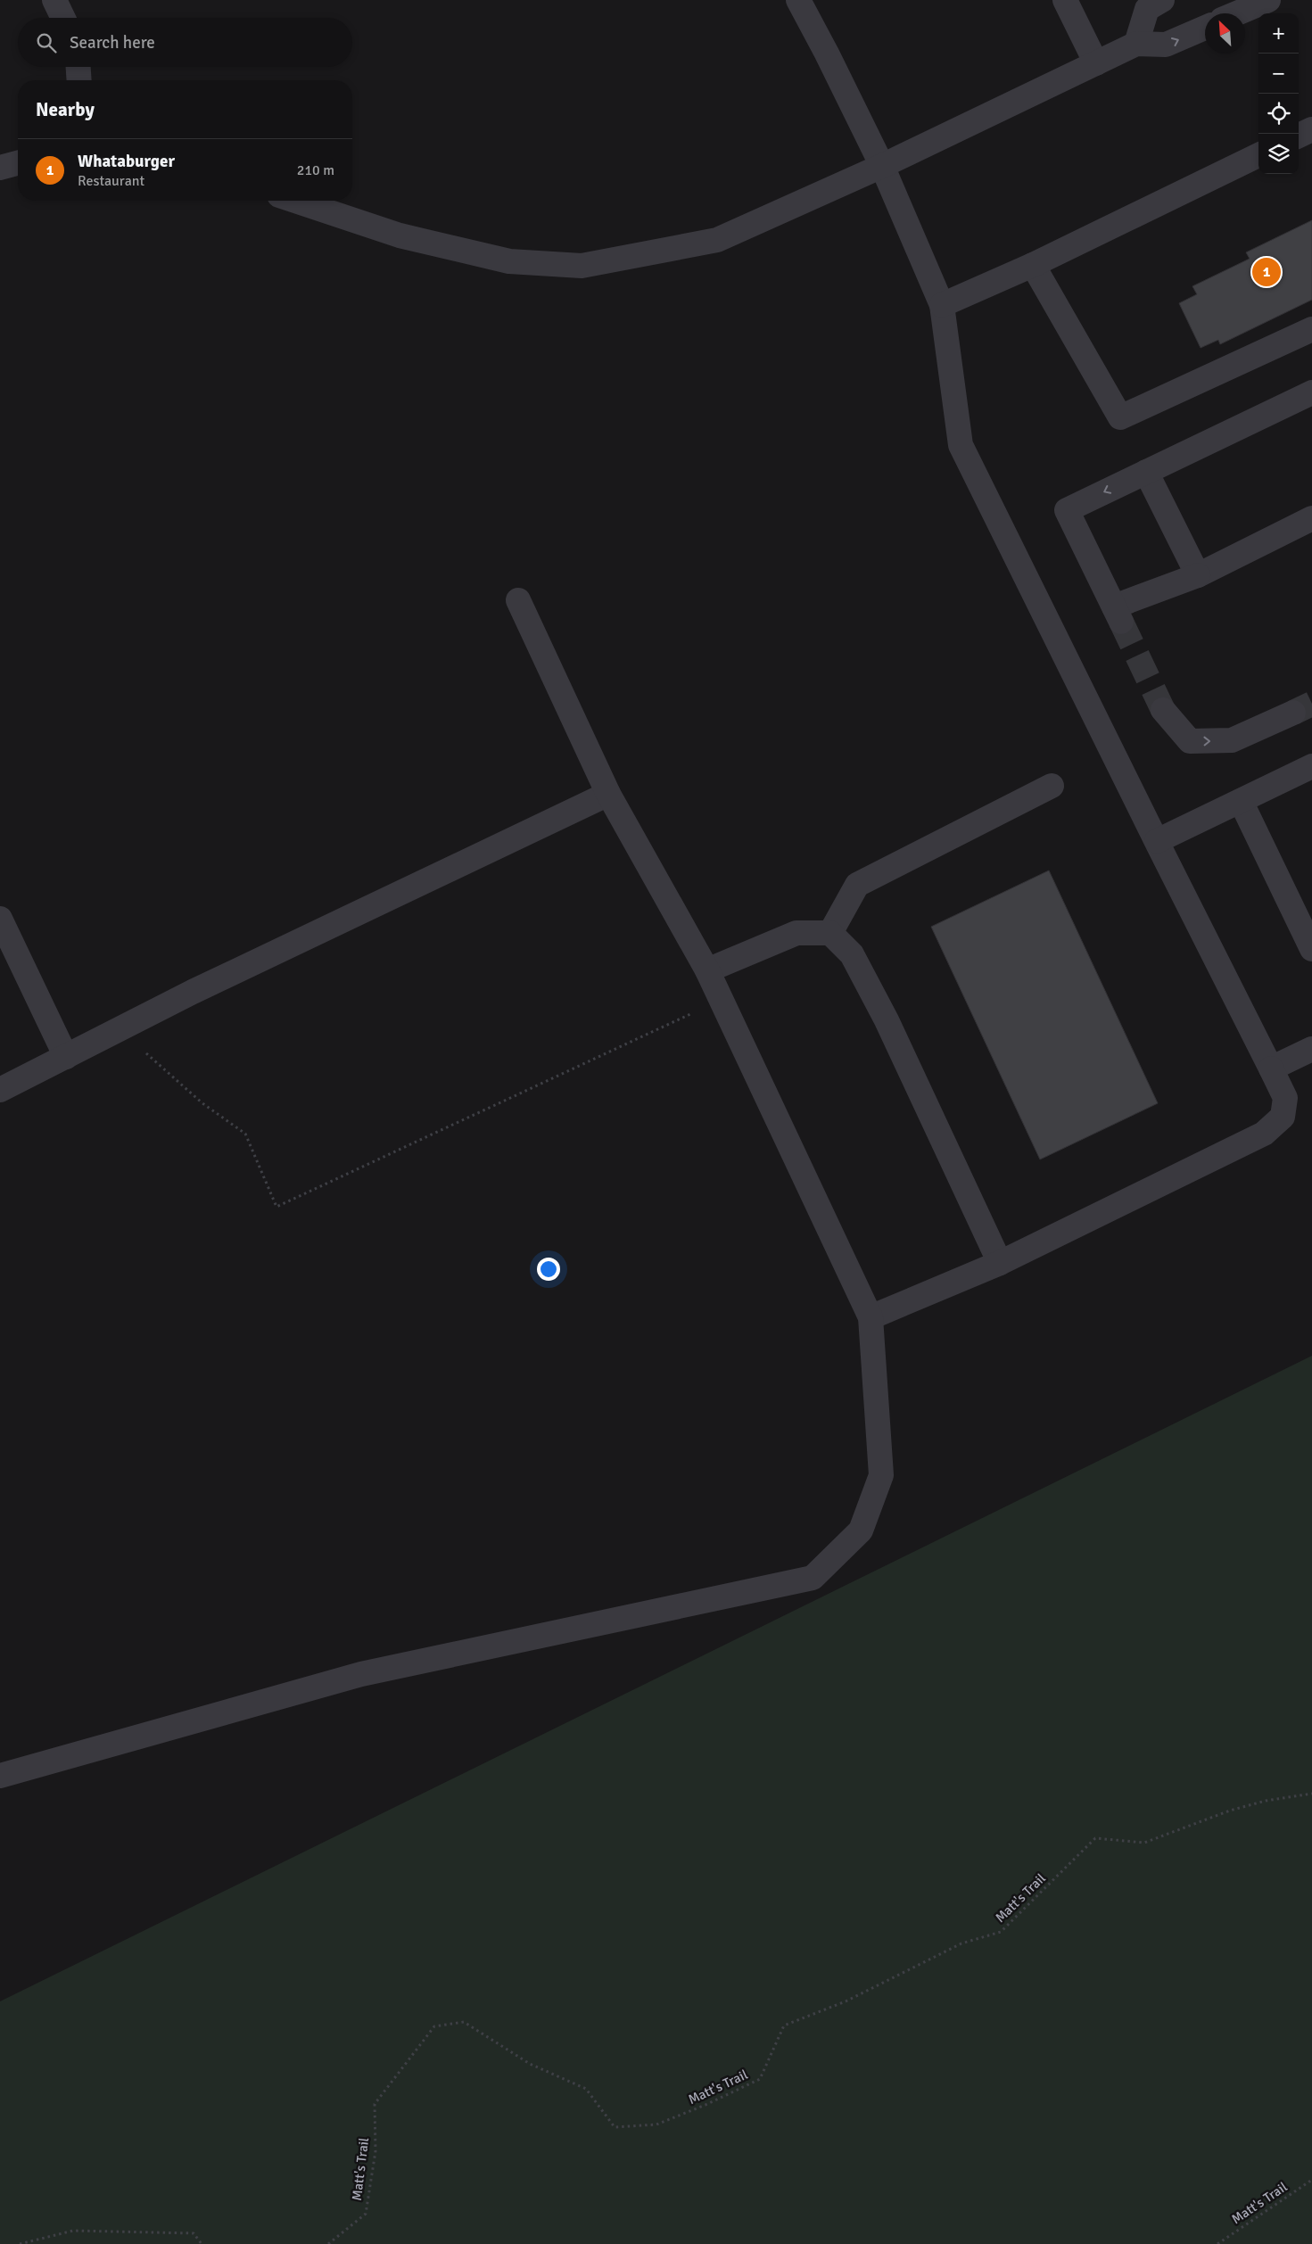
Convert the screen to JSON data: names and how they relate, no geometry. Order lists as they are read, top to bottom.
{
  "streets": {
    "path": ["Matt's Trail"]
  },
  "north": "top left",
  "page": {
    "map_buttons": ["+", "−"],
    "search": "Search here",
    "heading": "Nearby",
    "list": [
      {
        "mark": "1",
        "name": "Whataburger",
        "note": "Restaurant",
        "value": "210 m"
      }
    ],
    "pins": "1"
  }
}
